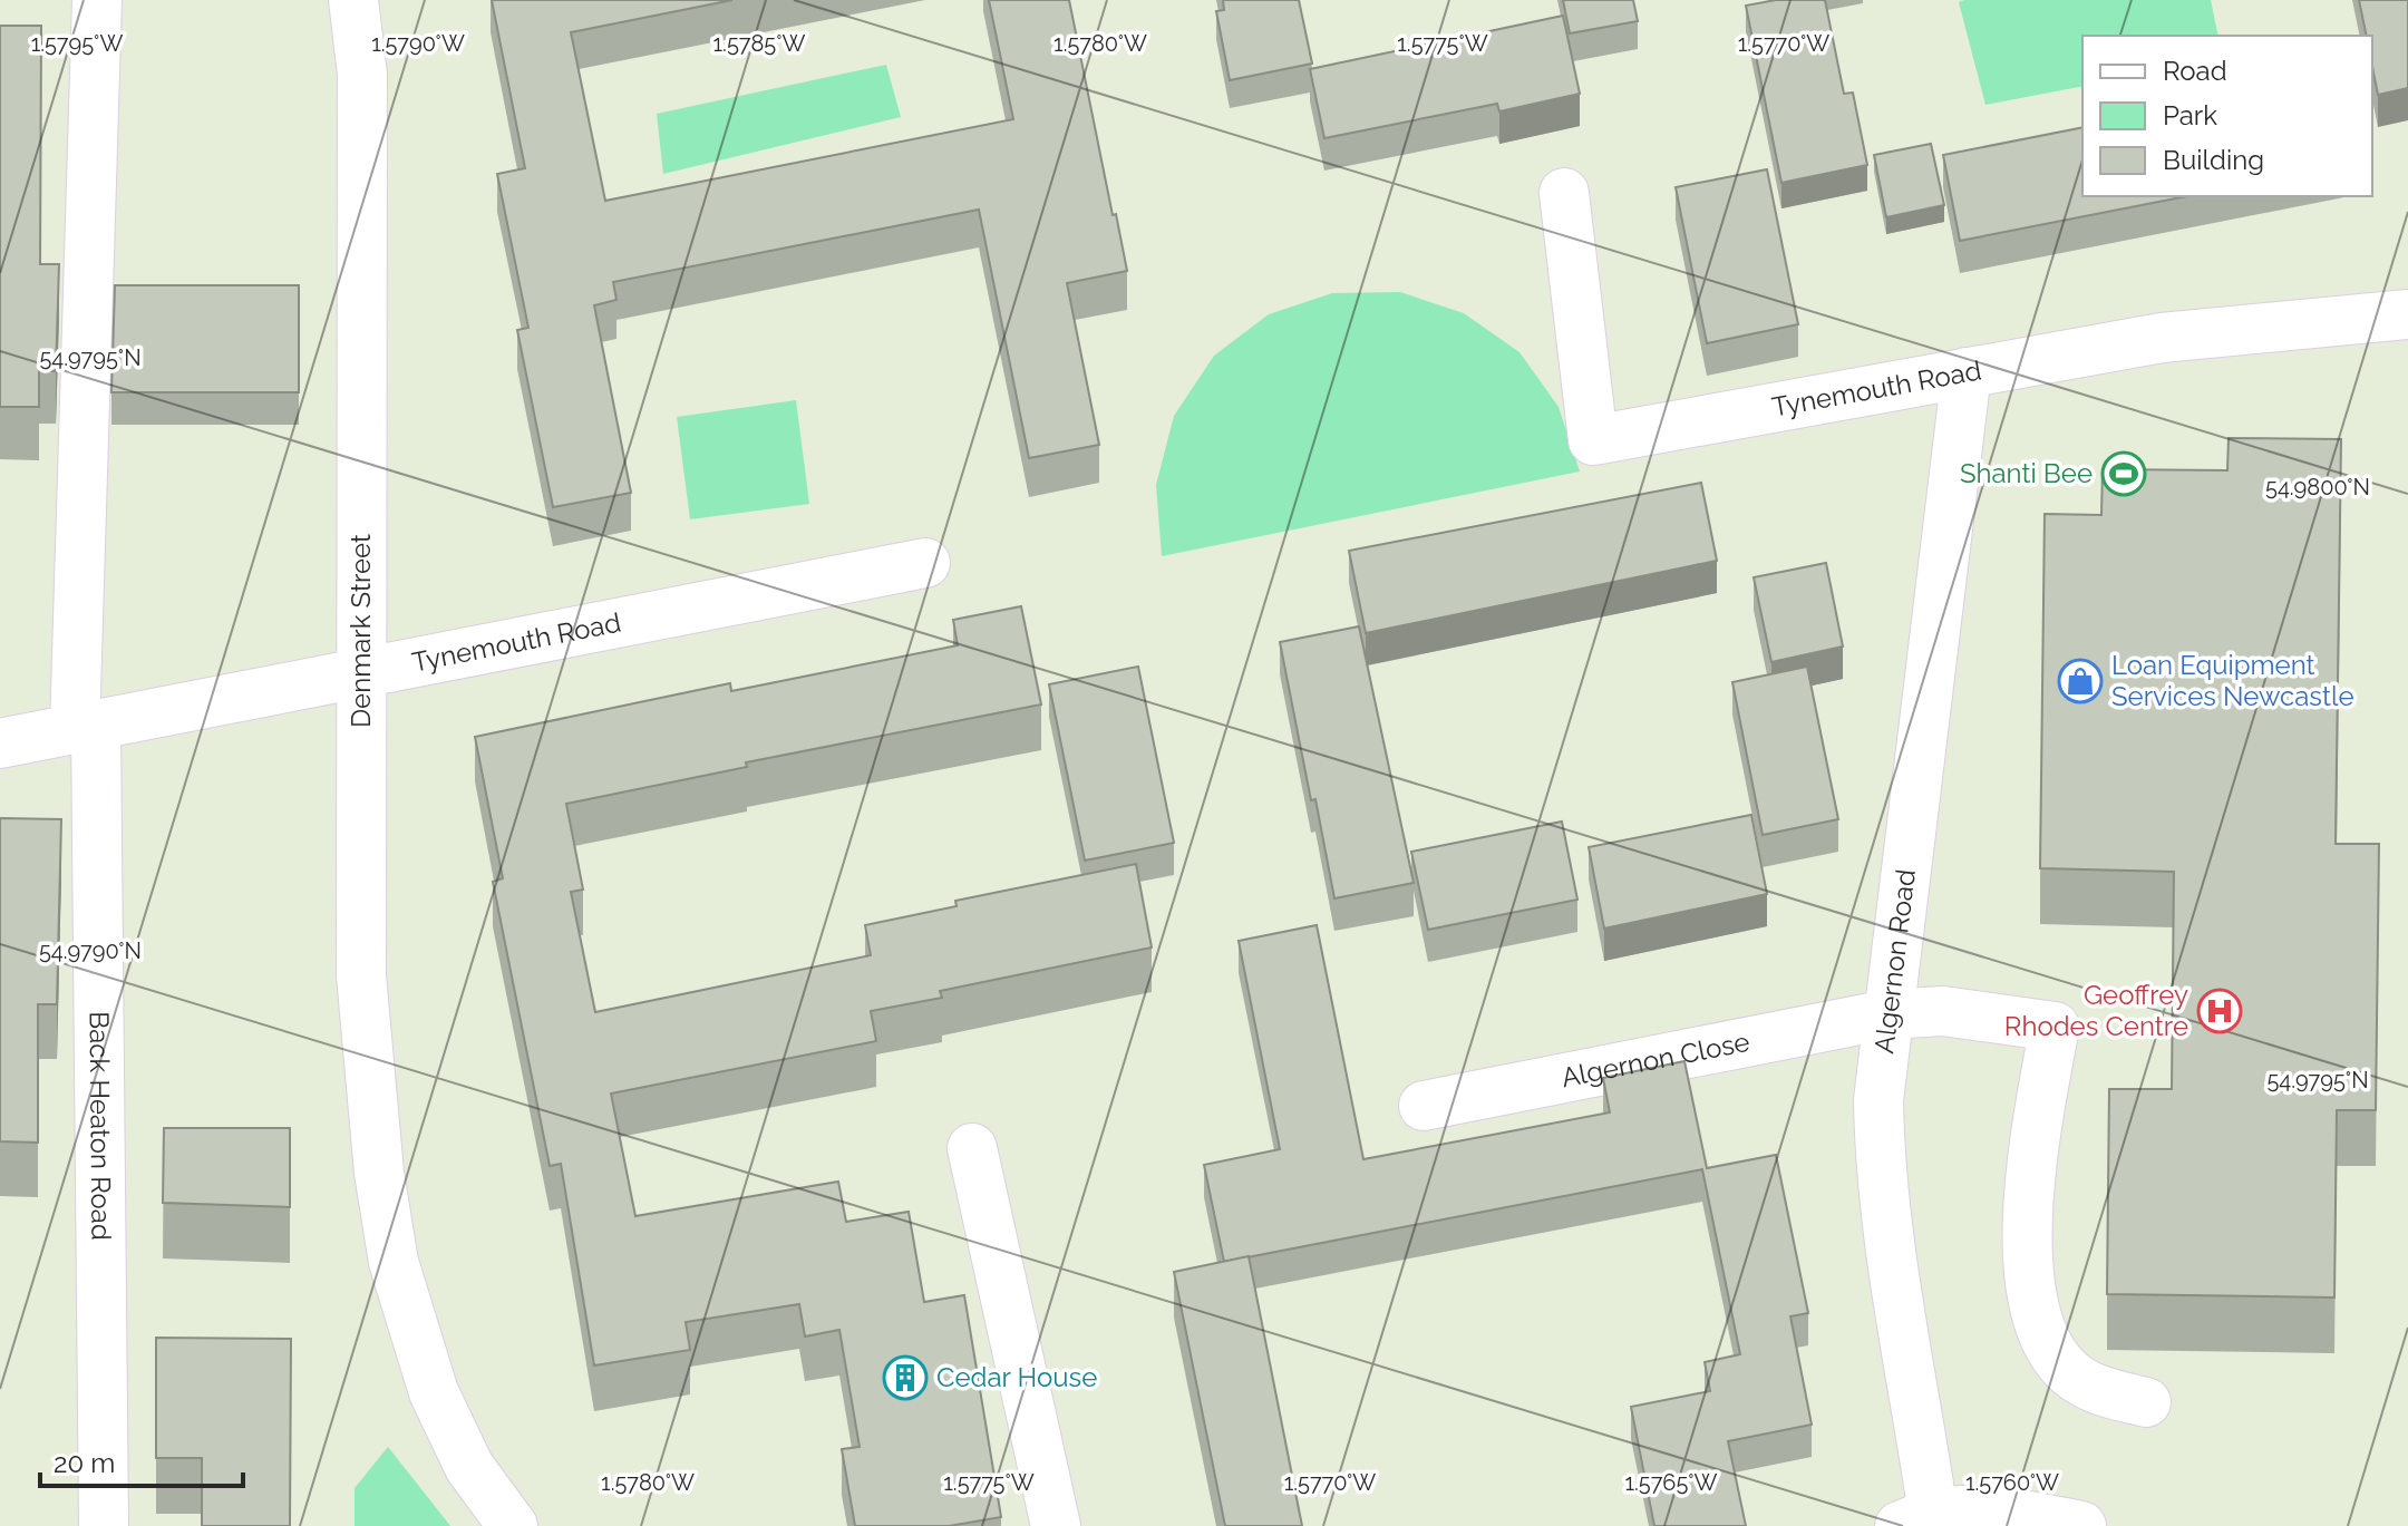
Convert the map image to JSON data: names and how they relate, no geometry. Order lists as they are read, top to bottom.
{
  "streets": {
    "street": [
      "Tynemouth Road",
      "Denmark Street",
      "Algernon Road",
      "Algernon Close",
      "Back Heaton Road"
    ]
  },
  "crossings": [
    ["Tynemouth Road", "Denmark Street"],
    ["Tynemouth Road", "Algernon Road"],
    ["Tynemouth Road", "Back Heaton Road"],
    ["Algernon Road", "Algernon Close"]
  ],
  "places": {
    "sports": ["Shanti Bee"],
    "shop": ["Loan Equipment Services Newcastle"],
    "hospital": ["Geoffrey Rhodes Centre"],
    "building": ["Cedar House"]
  },
  "legend": ["Road", "Park", "Building"],
  "scale_bar": "20 m",
  "coordinates": [
    "1.5795°W",
    "1.5790°W",
    "1.5785°W",
    "1.5780°W",
    "1.5775°W",
    "1.5770°W",
    "54.9795°N",
    "54.9800°N",
    "54.9790°N",
    "1.5765°W",
    "1.5760°W"
  ]
}
